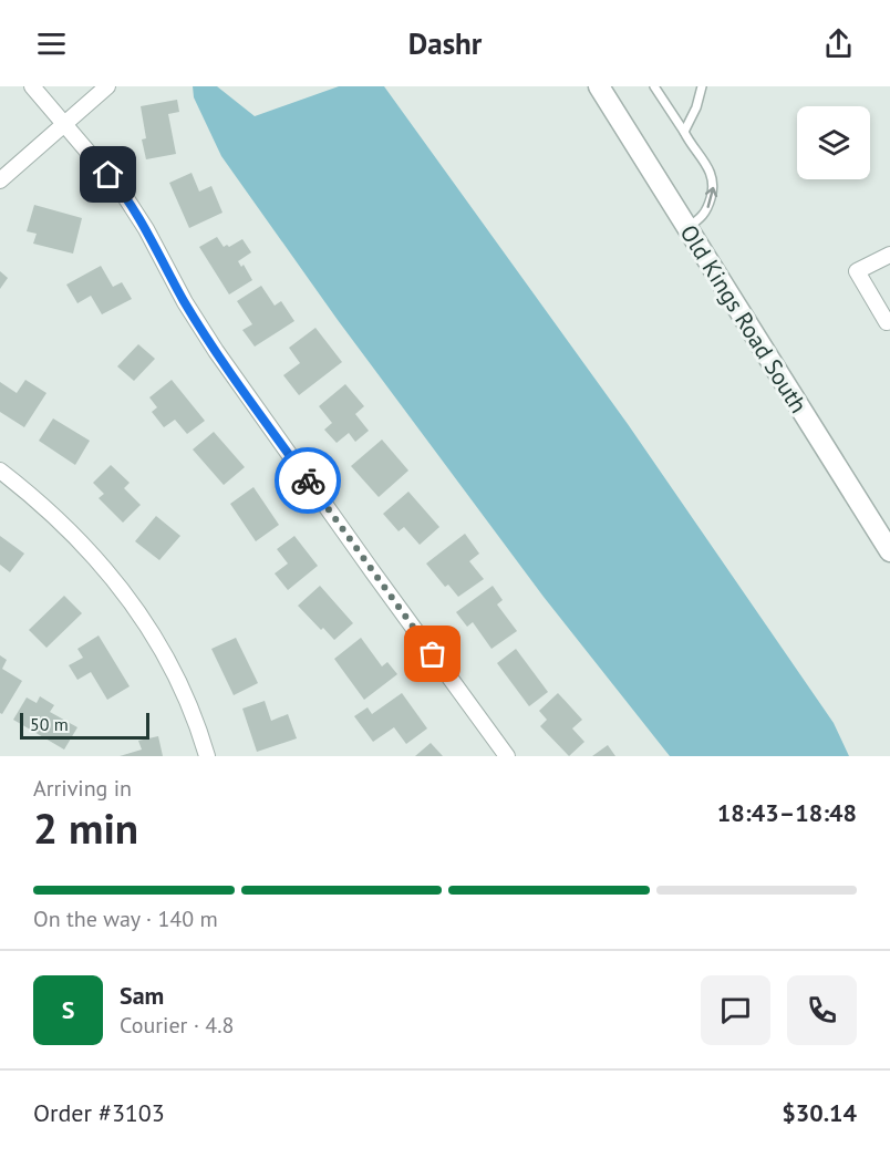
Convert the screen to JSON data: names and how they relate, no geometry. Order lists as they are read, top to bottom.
{
  "streets": {
    "street": ["Old Kings Road South"]
  },
  "scale_bar": "50 m",
  "page": {
    "header": "Dashr",
    "scale": "50 m",
    "heading": ["2 min", "Arriving in", "18:43–18:48"],
    "panel": [
      "Sam",
      "Courier · 4.8",
      "Order #3103",
      "$30.14"
    ],
    "bar": "On the way · 140 m",
    "round": "S"
  }
}
